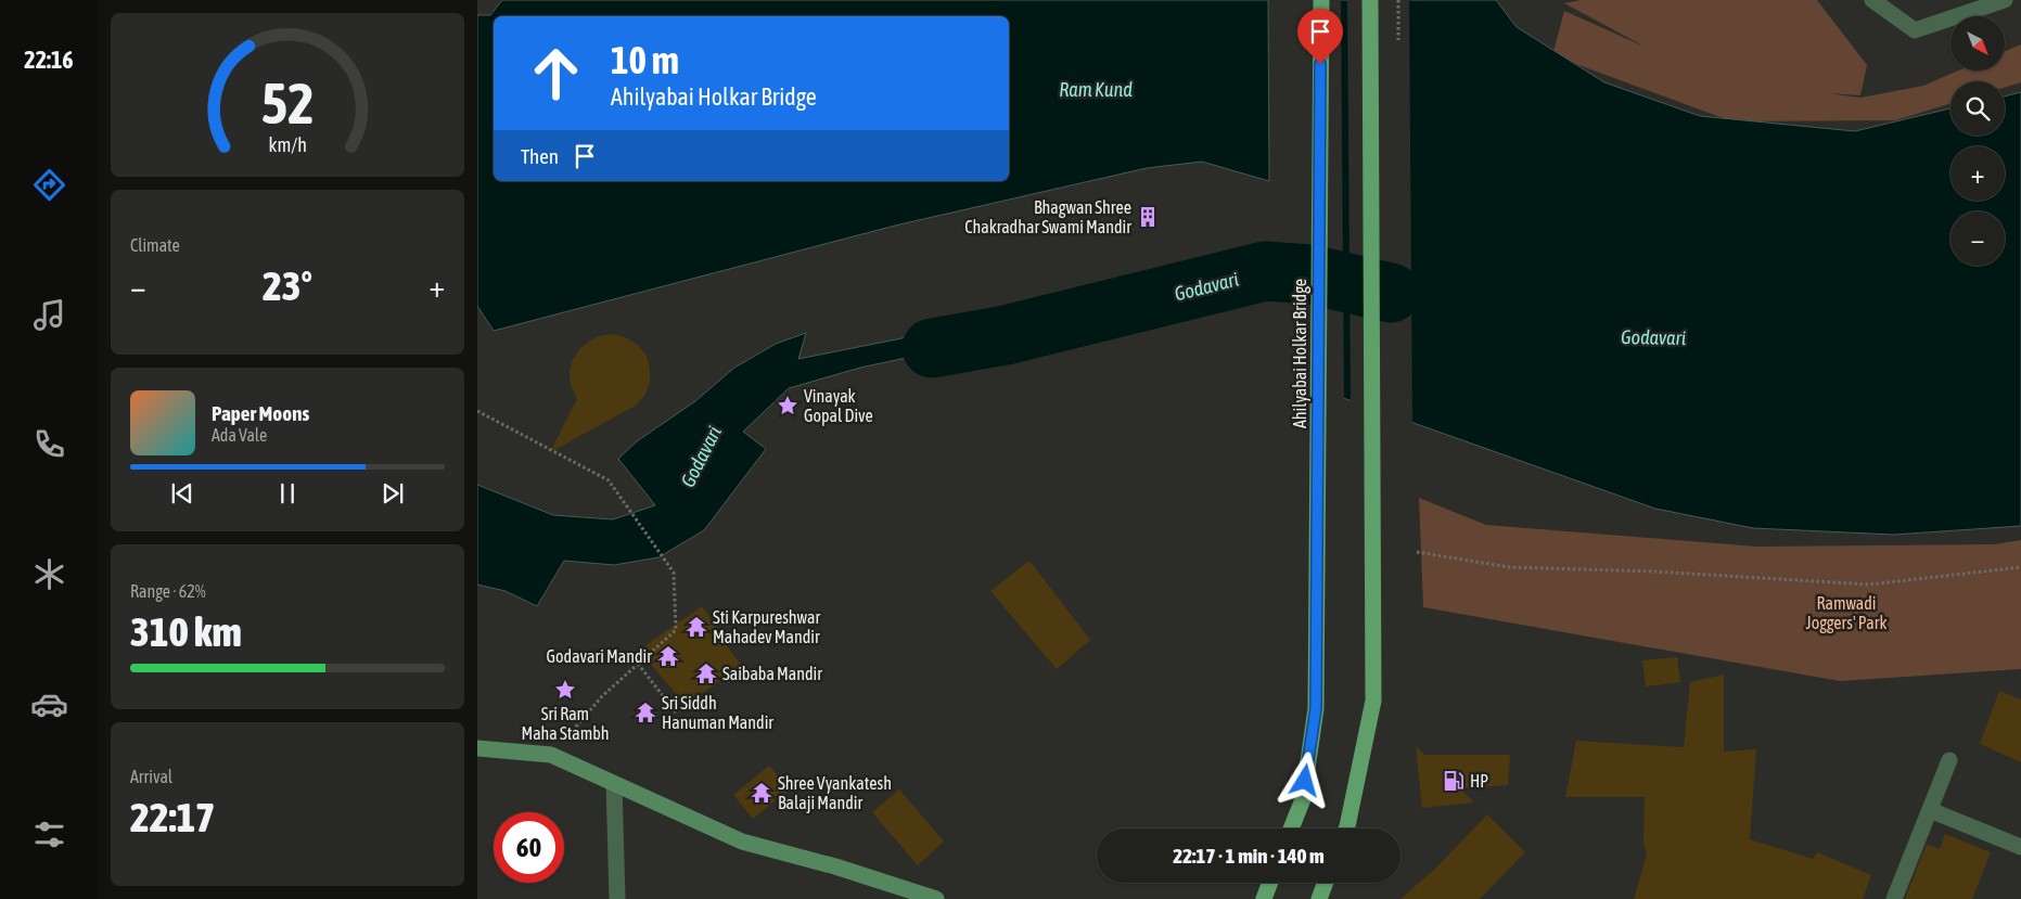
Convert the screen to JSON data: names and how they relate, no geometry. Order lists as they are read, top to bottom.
{
  "streets": {
    "main road": ["Ahilyabai Holkar Bridge"]
  },
  "water": ["Ram Kund", "Godavari"],
  "parks": ["Ramwadi Joggers' Park"],
  "places": {
    "building": ["Bhagwan Shree Chakradhar Swami Mandir"],
    "place": ["Vinayak Gopal Dive", "Sri Ram Maha Stambh"],
    "temple": [
      "Sti Karpureshwar Mahadev Mandir",
      "Godavari Mandir",
      "Saibaba Mandir",
      "Sri Siddh Hanuman Mandir",
      "Shree Vyankatesh Balaji Mandir"
    ],
    "fuel station": ["HP"]
  },
  "north": "bottom right",
  "page": {
    "tabs": "22:16",
    "map_buttons": ["+", "−"],
    "turn": ["10 m", "Ahilyabai Holkar Bridge"],
    "then": "Then",
    "tile": [
      "Climate",
      ["Range · 62%", "310 km"],
      ["Arrival", "22:17"]
    ],
    "heat": ["−", "23°", "+"],
    "song": ["Paper Moons", "Ada Vale"],
    "limit": "60",
    "trip": "22:17 · 1 min · 140 m",
    "gauge": ["52", "km/h"]
  }
}
